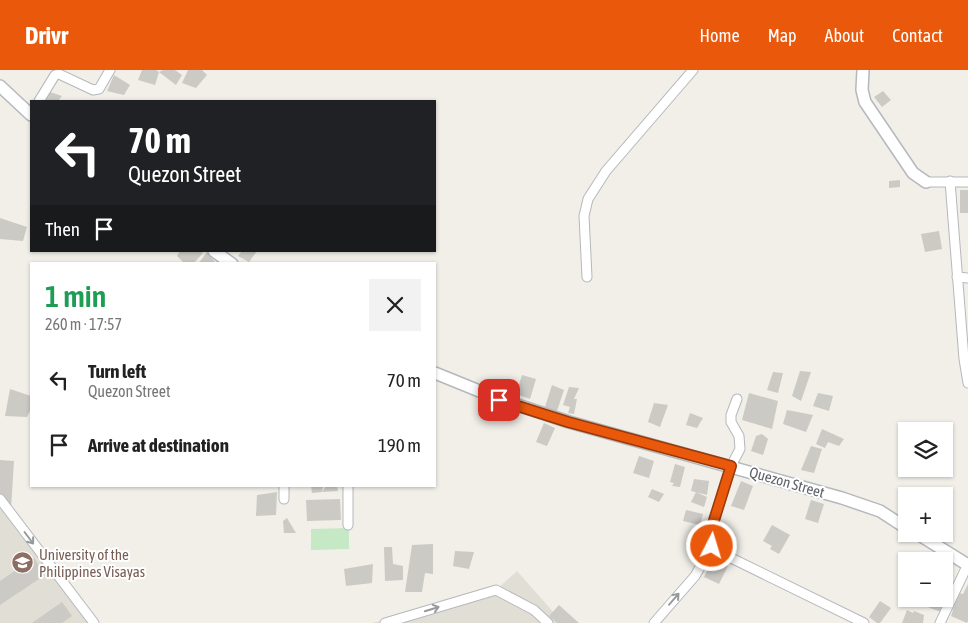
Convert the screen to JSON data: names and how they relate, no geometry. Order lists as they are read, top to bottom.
{
  "streets": {
    "street": ["Quezon Street"]
  },
  "places": {
    "school or university": ["University of the Philippines Visayas"]
  },
  "page": {
    "header": "Drivr",
    "nav": [
      "Home",
      "Map",
      "About",
      "Contact"
    ],
    "turn": ["70 m", "Quezon Street"],
    "then": "Then",
    "heading": ["1 min", "260 m · 17:57"],
    "list": [
      {
        "name": "Turn left",
        "note": "Quezon Street",
        "value": "70 m"
      },
      {
        "name": "Arrive at destination",
        "value": "190 m"
      }
    ],
    "map_buttons": ["+", "−"]
  }
}
